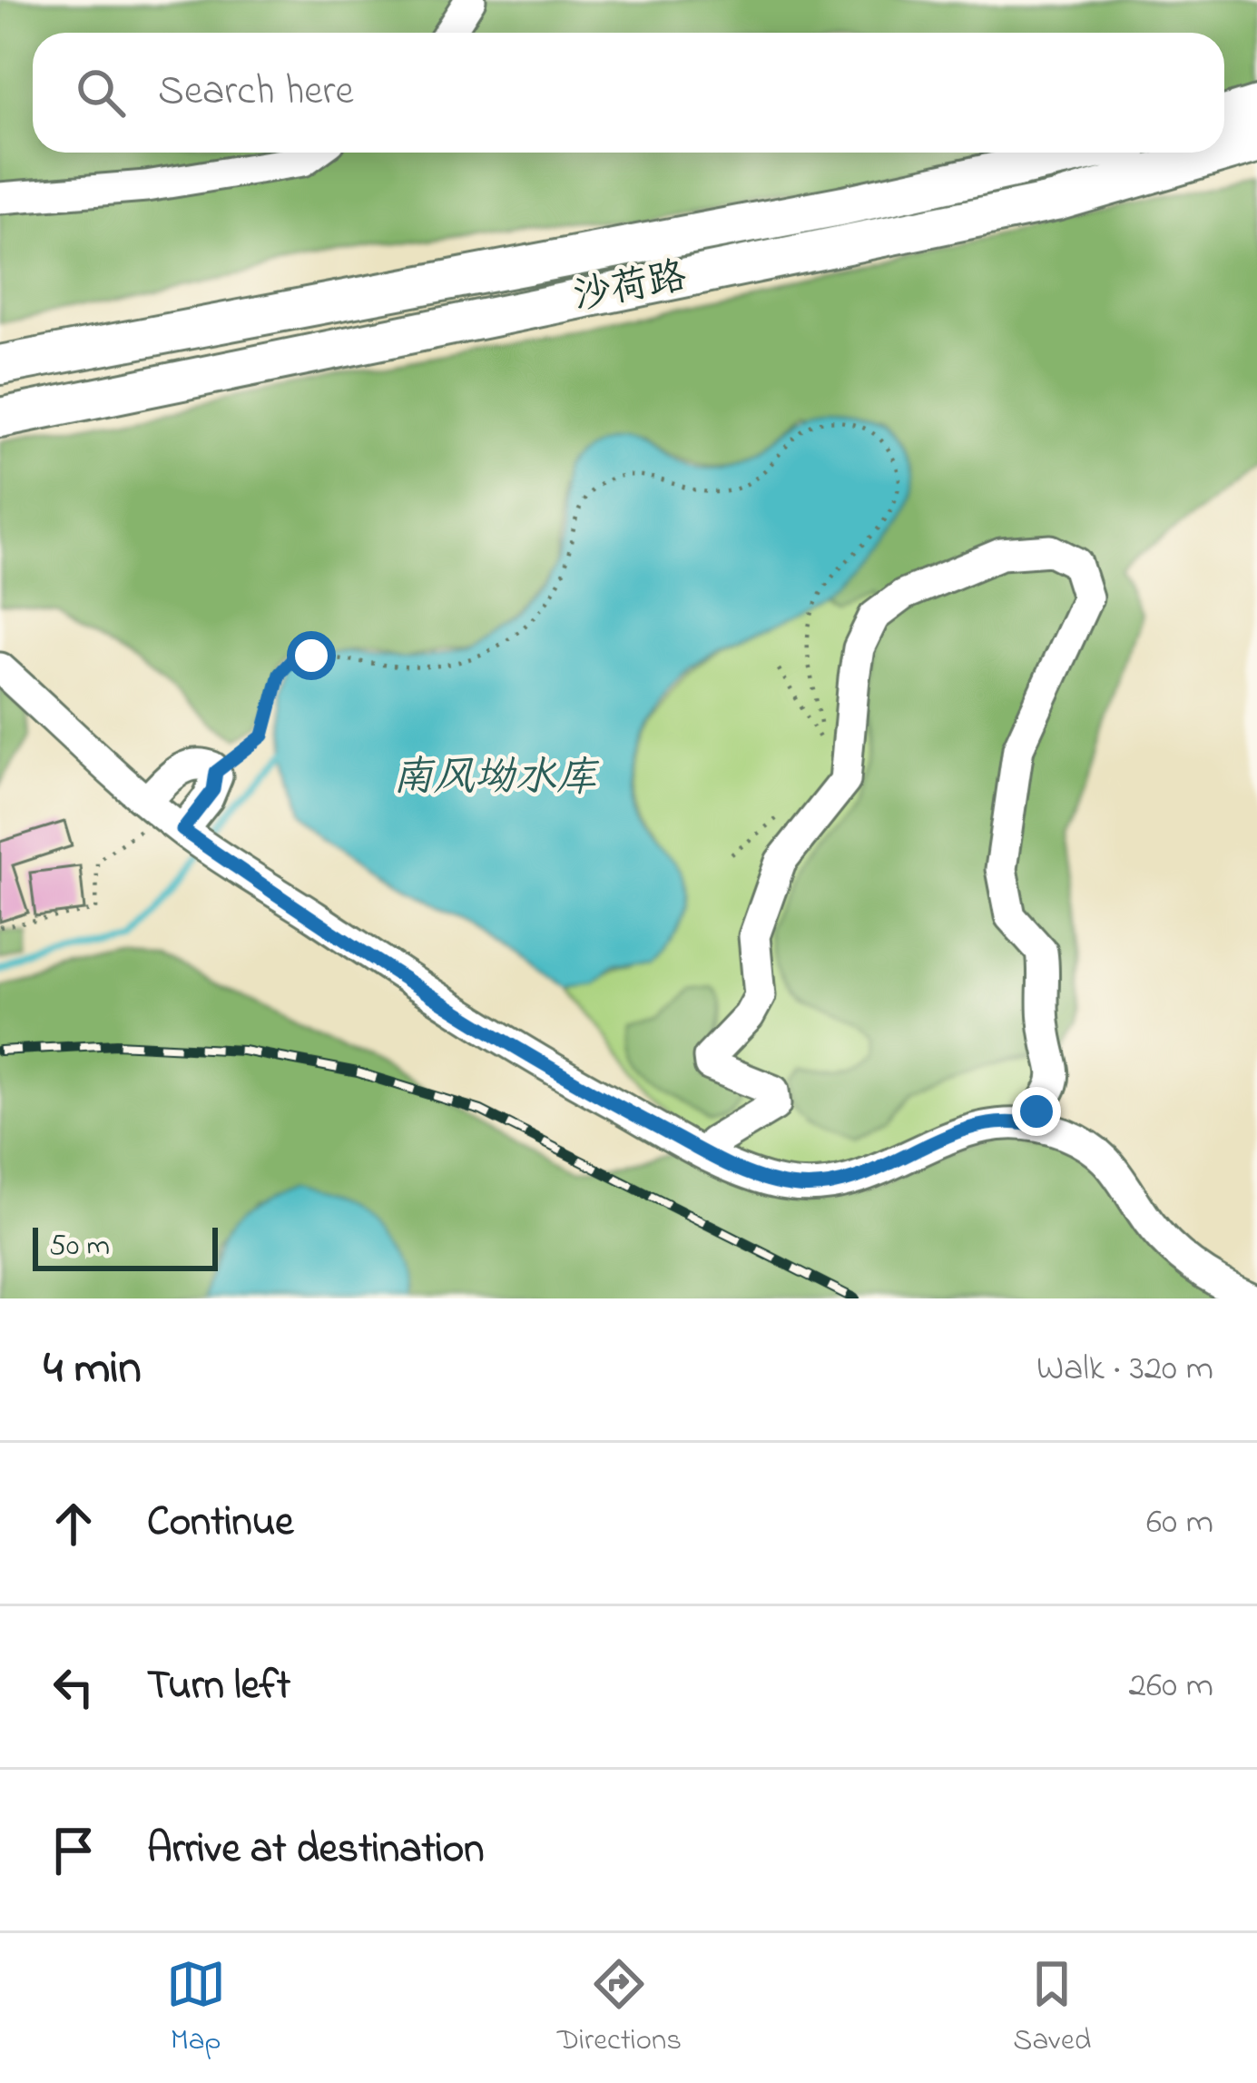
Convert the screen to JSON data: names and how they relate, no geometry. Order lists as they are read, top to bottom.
{
  "streets": {
    "main road": ["沙荷路"]
  },
  "water": ["南风坳水库"],
  "scale_bar": "50 m",
  "page": {
    "search": "Search here",
    "scale": "50 m",
    "heading": ["4 min", "Walk · 320 m"],
    "list": [
      ["Continue", "60 m"],
      ["Turn left", "260 m"],
      "Arrive at destination"
    ],
    "nav": ["Map", "Directions", "Saved"]
  }
}
